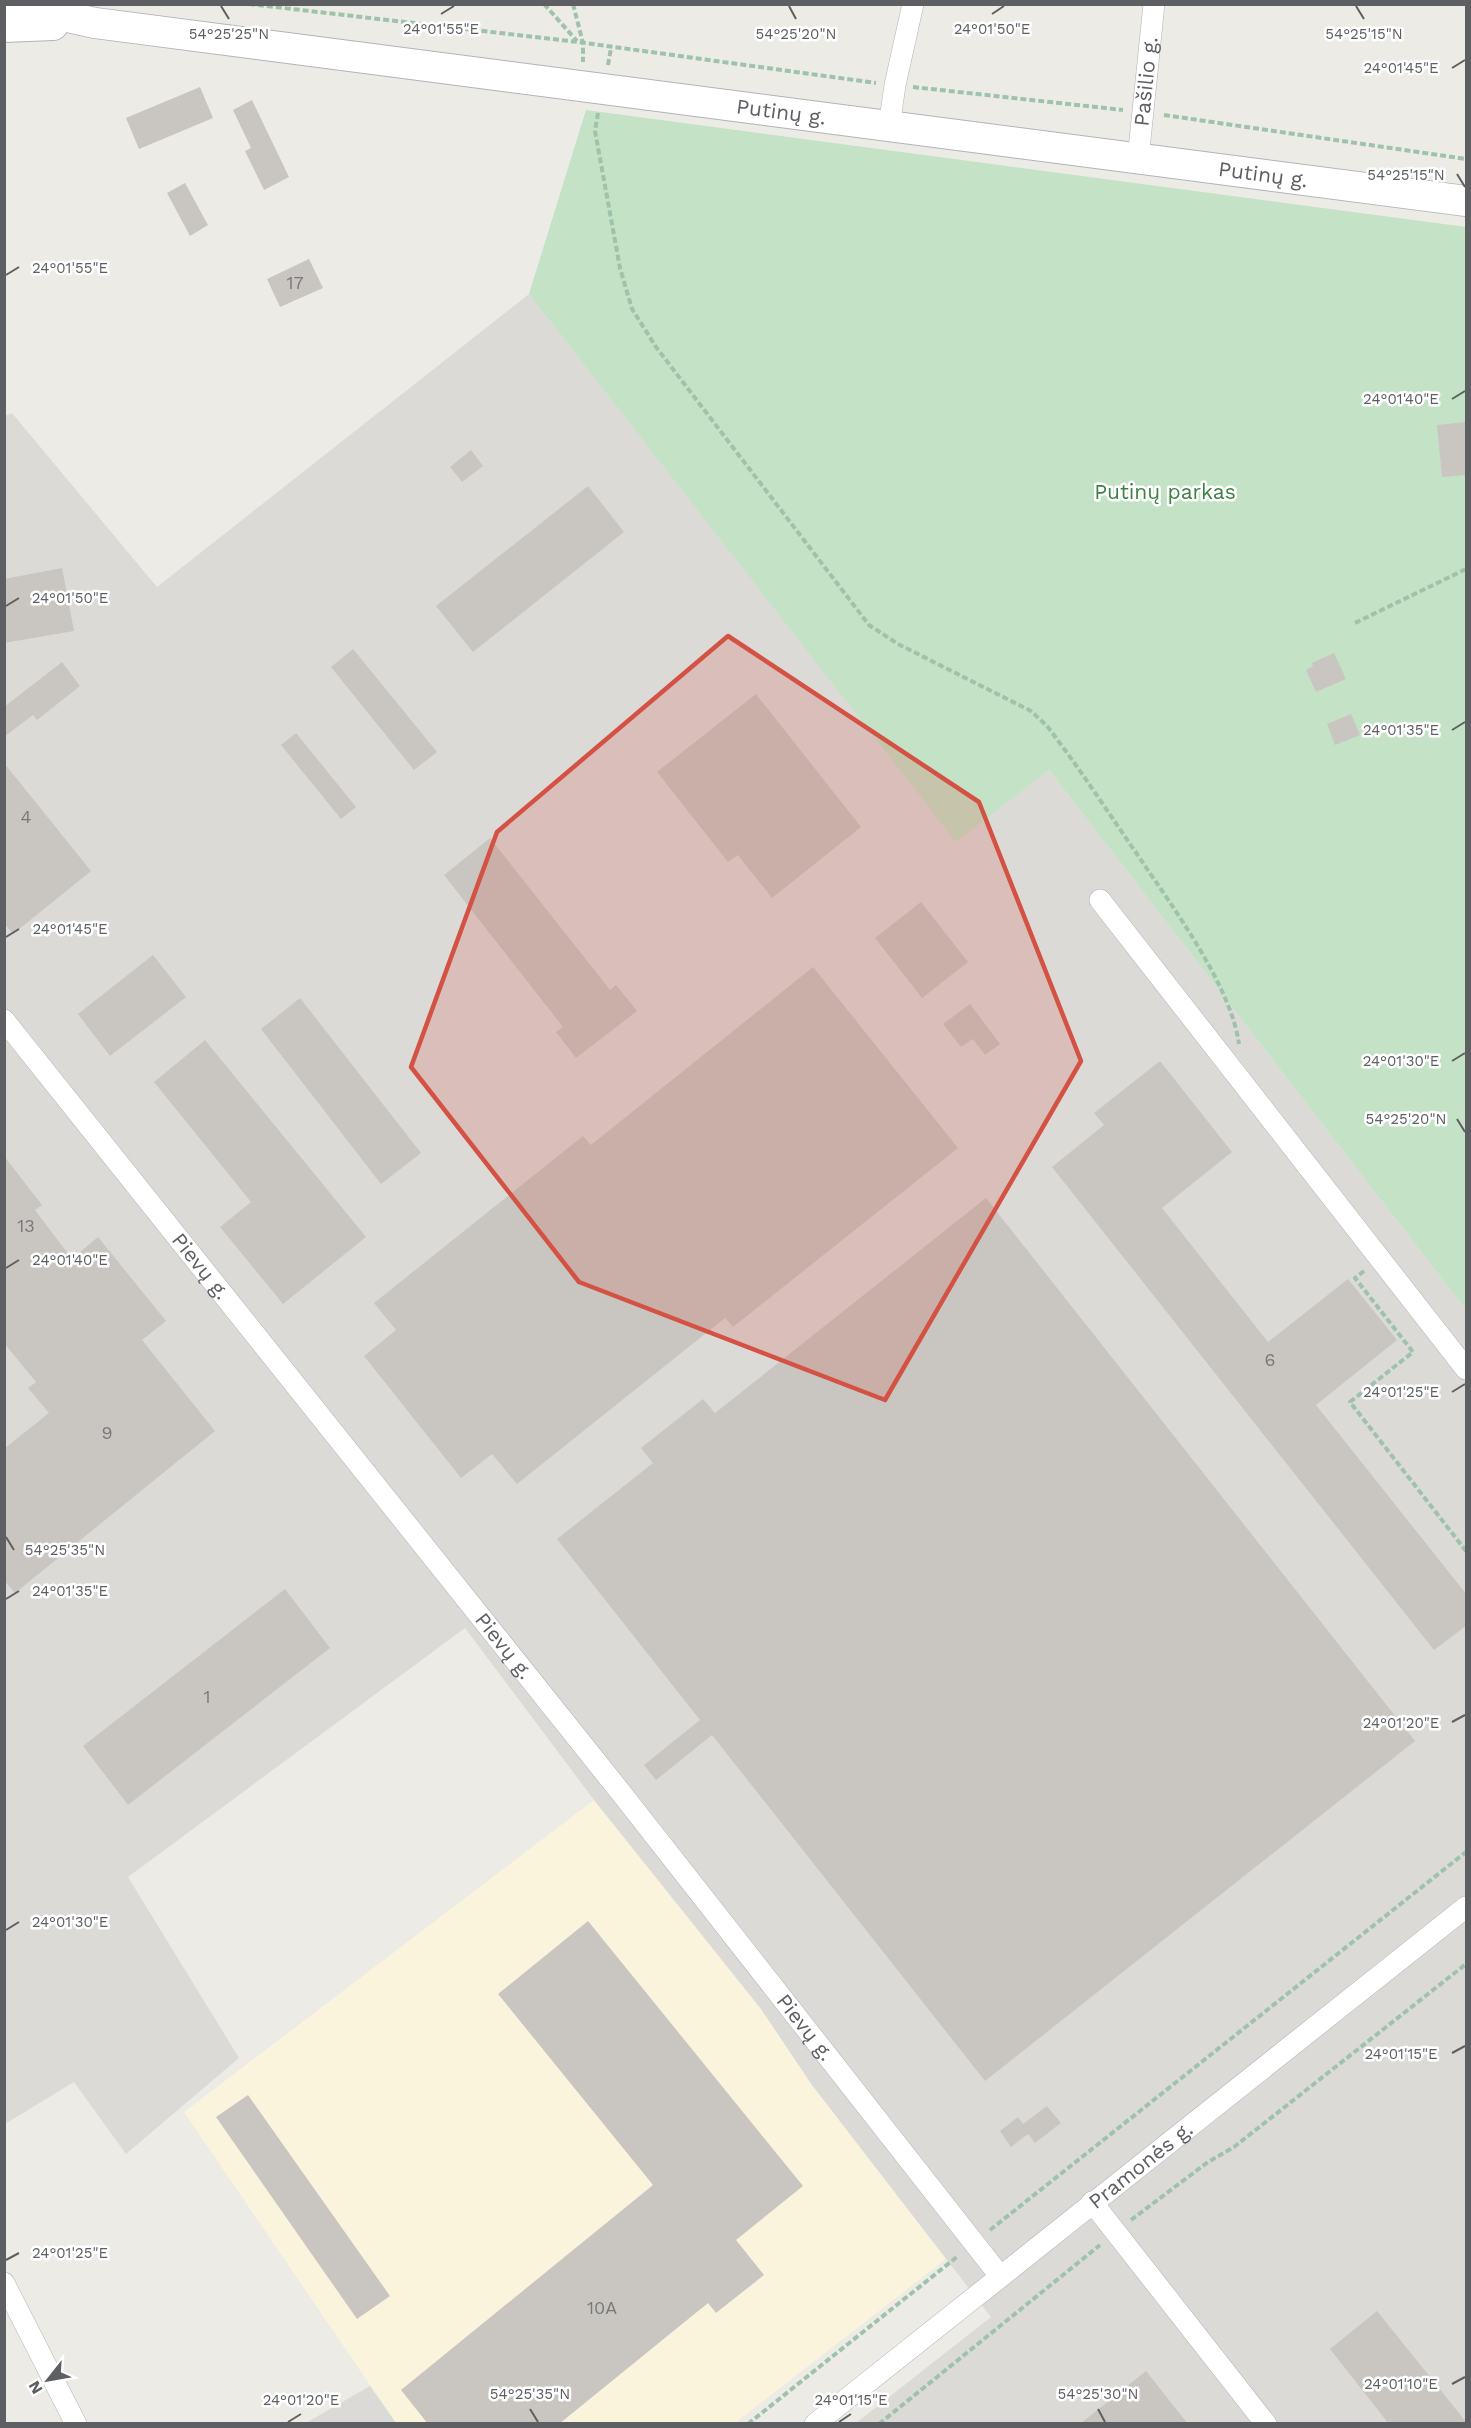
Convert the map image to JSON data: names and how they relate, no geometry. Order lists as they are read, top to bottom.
{
  "streets": {
    "main road": ["Putinų g."],
    "street": ["Pašilio g.", "Pievų g.", "Pramonės g."]
  },
  "crossings": [
    ["Pašilio g.", "Putinų g."],
    ["Pievų g.", "Pramonės g."]
  ],
  "parks": ["Putinų parkas"],
  "house_numbers": [
    "17",
    "4",
    "13",
    "6",
    "9",
    "1",
    "10A"
  ],
  "north": "bottom left",
  "coordinates": [
    "24°01'55\"E",
    "24°01'50\"E",
    "54°25'15\"N",
    "54°25'25\"N",
    "54°25'20\"N",
    "24°01'45\"E",
    "24°01'40\"E",
    "24°01'35\"E",
    "24°01'30\"E",
    "24°01'25\"E",
    "54°25'35\"N",
    "24°01'20\"E",
    "24°01'15\"E",
    "24°01'10\"E",
    "54°25'30\"N"
  ]
}
